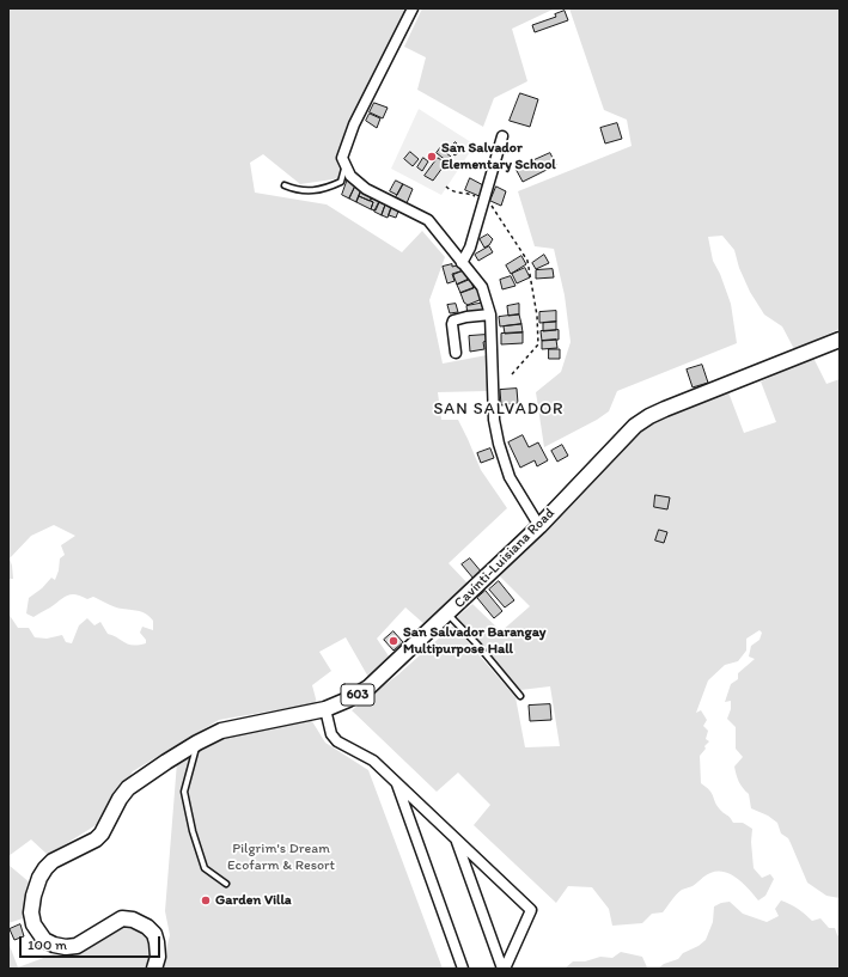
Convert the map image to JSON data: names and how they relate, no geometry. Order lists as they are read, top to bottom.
{
  "streets": {
    "main road": ["Cavinti-Luisiana Road", "603"]
  },
  "districts": ["SAN SALVADOR"],
  "parks": ["Pilgrim's Dream Ecofarm & Resort"],
  "places": ["San Salvador Elementary School", "San Salvador Barangay Multipurpose Hall", "Garden Villa"],
  "scale_bar": "100 m"
}
